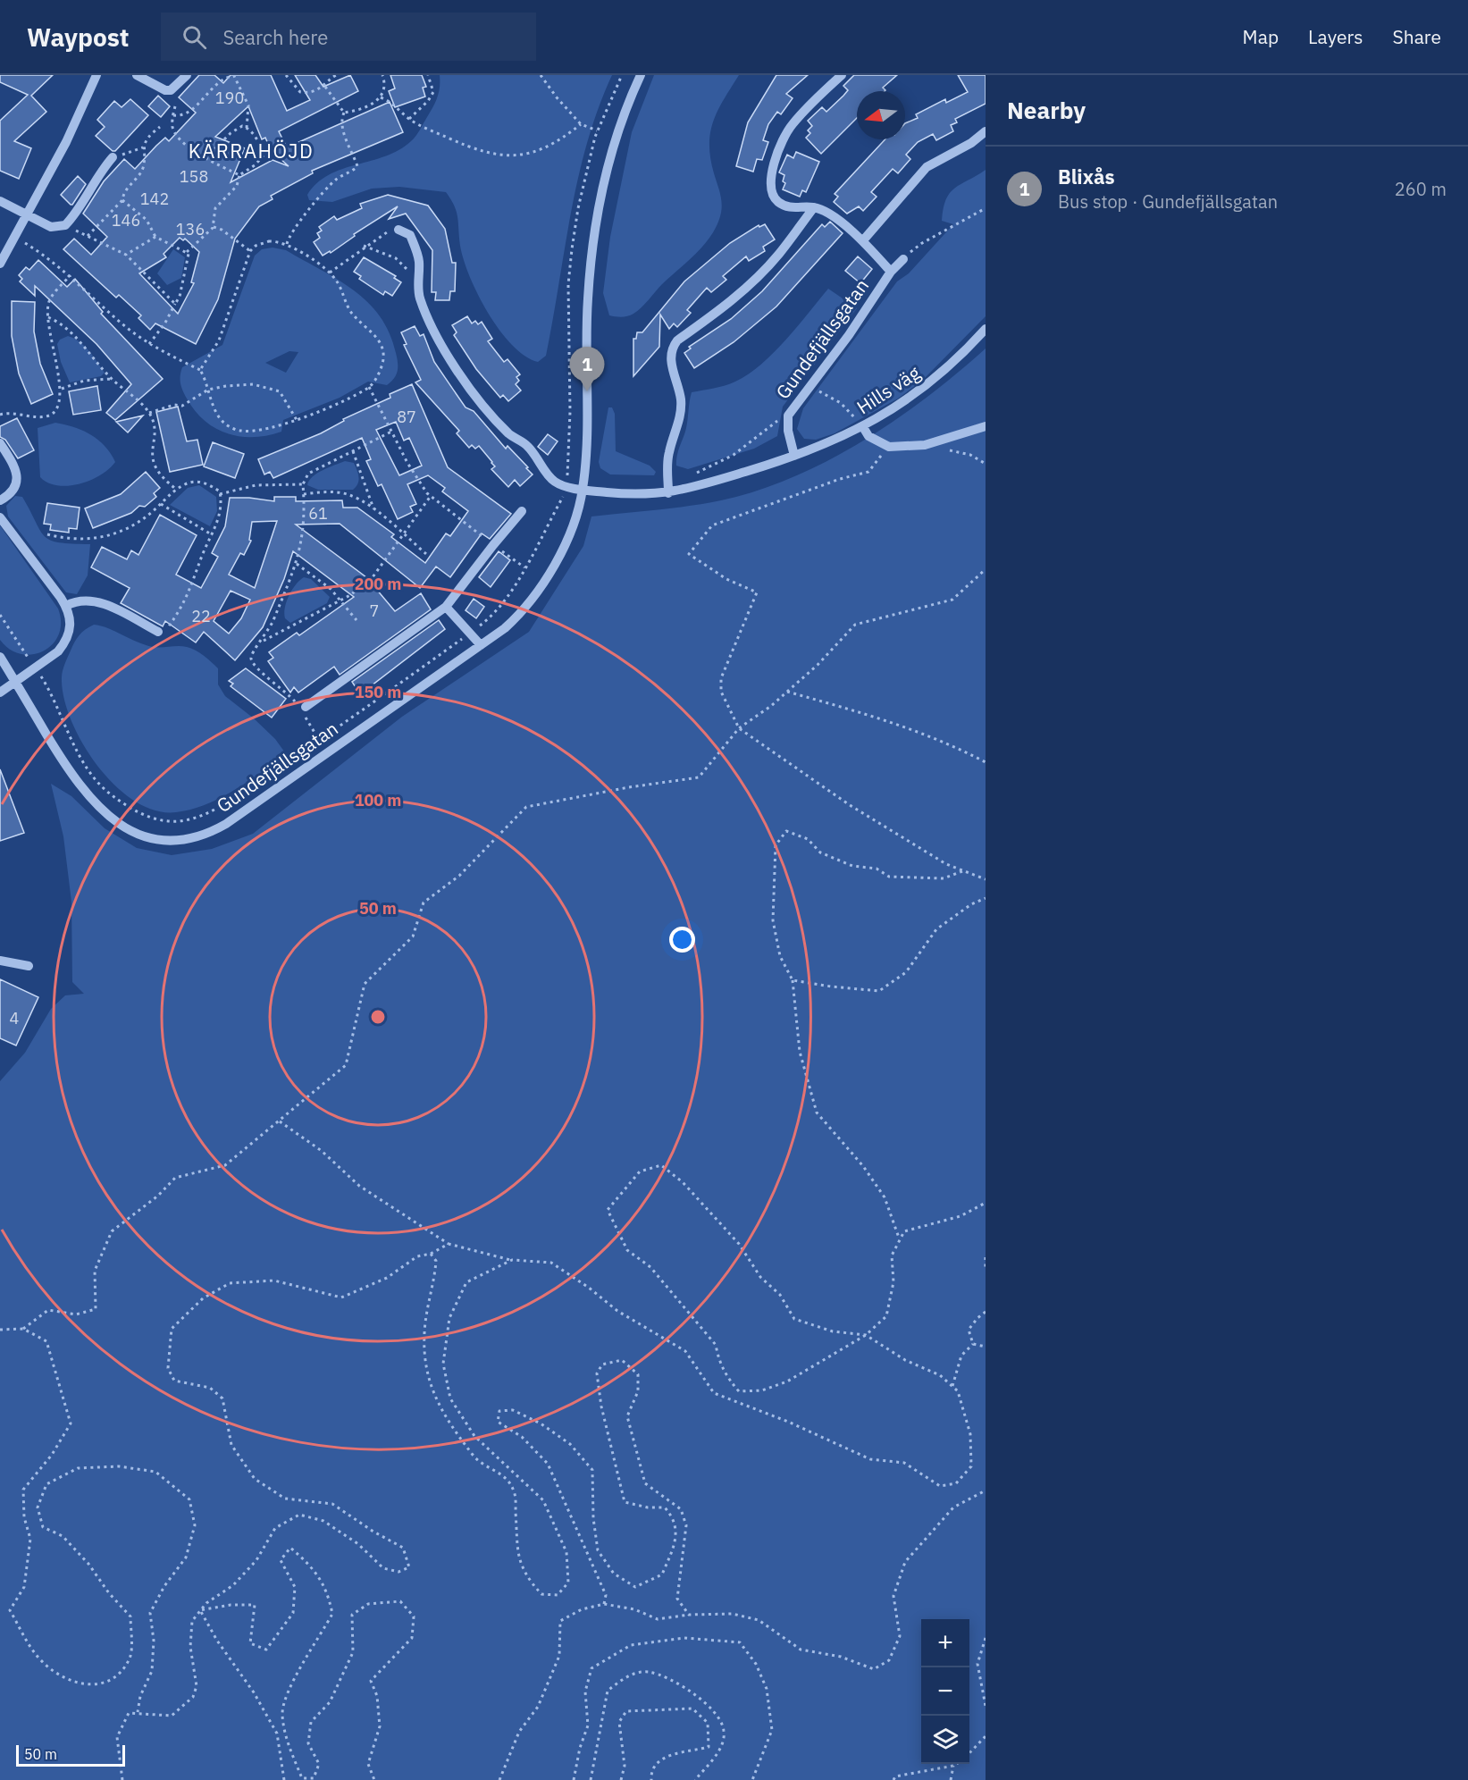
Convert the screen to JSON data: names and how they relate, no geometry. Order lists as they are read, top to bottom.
{
  "streets": {
    "street": ["Gundefjällsgatan", "Hills väg"]
  },
  "crossings": [
    ["Gundefjällsgatan", "Hills väg"]
  ],
  "districts": ["KÄRRAHÖJD"],
  "house_numbers": [
    "190",
    "158",
    "142",
    "146",
    "136",
    "87",
    "61",
    "7",
    "22",
    "4"
  ],
  "scale_bar": "50 m",
  "north": "left",
  "page": {
    "header": "Waypost",
    "search": "Search here",
    "nav": ["Map", "Layers", "Share"],
    "heading": "Nearby",
    "list": [
      {
        "mark": "1",
        "name": "Blixås",
        "note": "Bus stop · Gundefjällsgatan",
        "value": "260 m"
      }
    ],
    "pins": "1",
    "map_buttons": ["+", "−"],
    "scale": "50 m"
  },
  "rings": [
    "200 m",
    "150 m",
    "100 m",
    "50 m"
  ]
}
